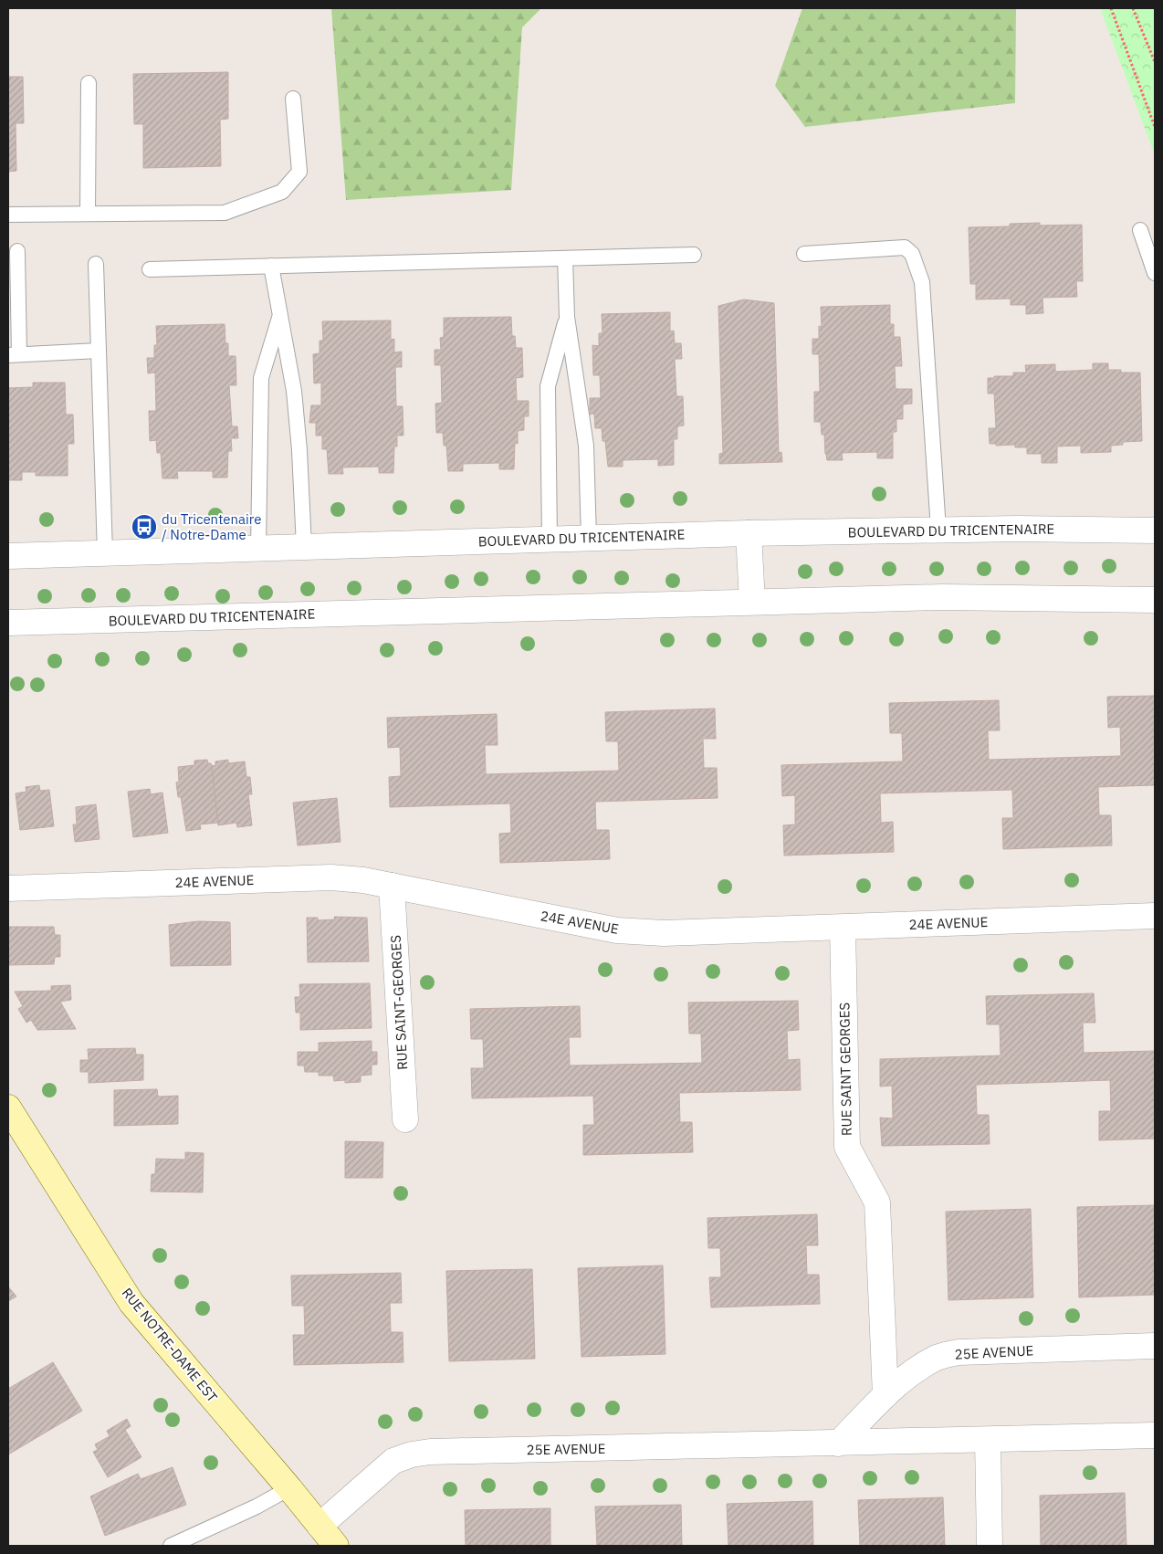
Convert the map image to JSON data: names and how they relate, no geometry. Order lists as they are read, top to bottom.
{
  "streets": {
    "main road": ["RUE NOTRE-DAME EST"],
    "street": [
      "BOULEVARD DU TRICENTENAIRE",
      "24E AVENUE",
      "RUE SAINT-GEORGES",
      "RUE SAINT GEORGES",
      "25E AVENUE"
    ]
  },
  "crossings": [
    ["24E AVENUE", "RUE SAINT-GEORGES"],
    ["24E AVENUE", "RUE SAINT GEORGES"],
    ["RUE SAINT GEORGES", "25E AVENUE"],
    ["RUE NOTRE-DAME EST", "25E AVENUE"]
  ],
  "places": {
    "bus stop": ["du Tricentenaire / Notre-Dame"]
  }
}
